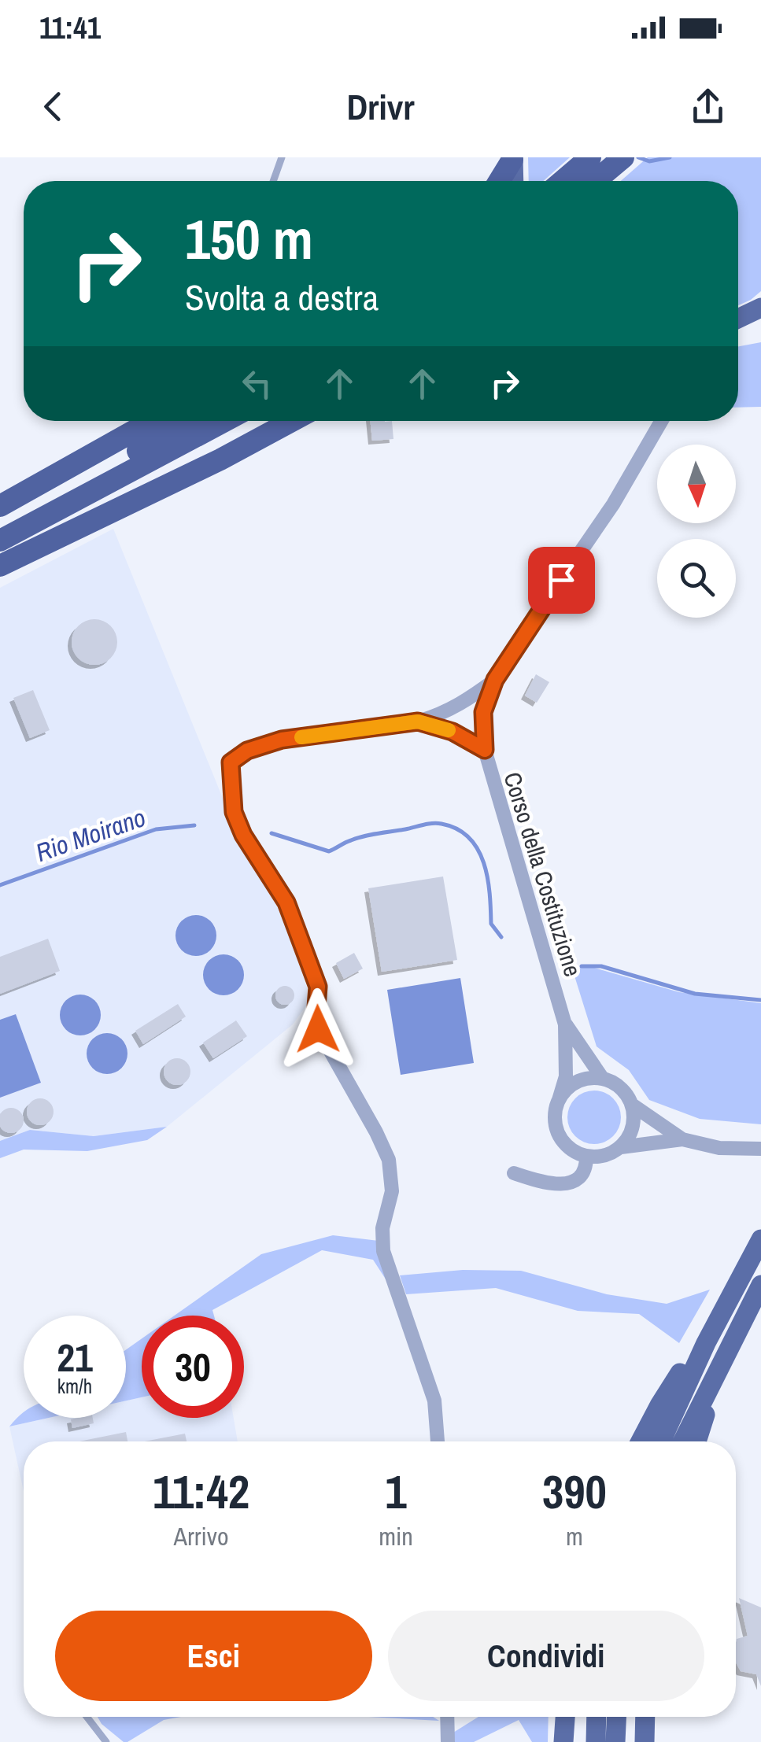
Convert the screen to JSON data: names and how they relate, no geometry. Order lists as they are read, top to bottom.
{
  "streets": {
    "street": ["Corso della Costituzione"]
  },
  "water": ["Rio Moirano"],
  "north": "bottom",
  "page": {
    "status": "11:41",
    "header": "Drivr",
    "turn": ["150 m", "Svolta a destra"],
    "speed": "21 km/h",
    "limit": "30",
    "eta": [
      "11:42",
      "Arrivo",
      "1",
      "min",
      "390",
      "m"
    ],
    "buttons": ["Esci", "Condividi"]
  }
}
